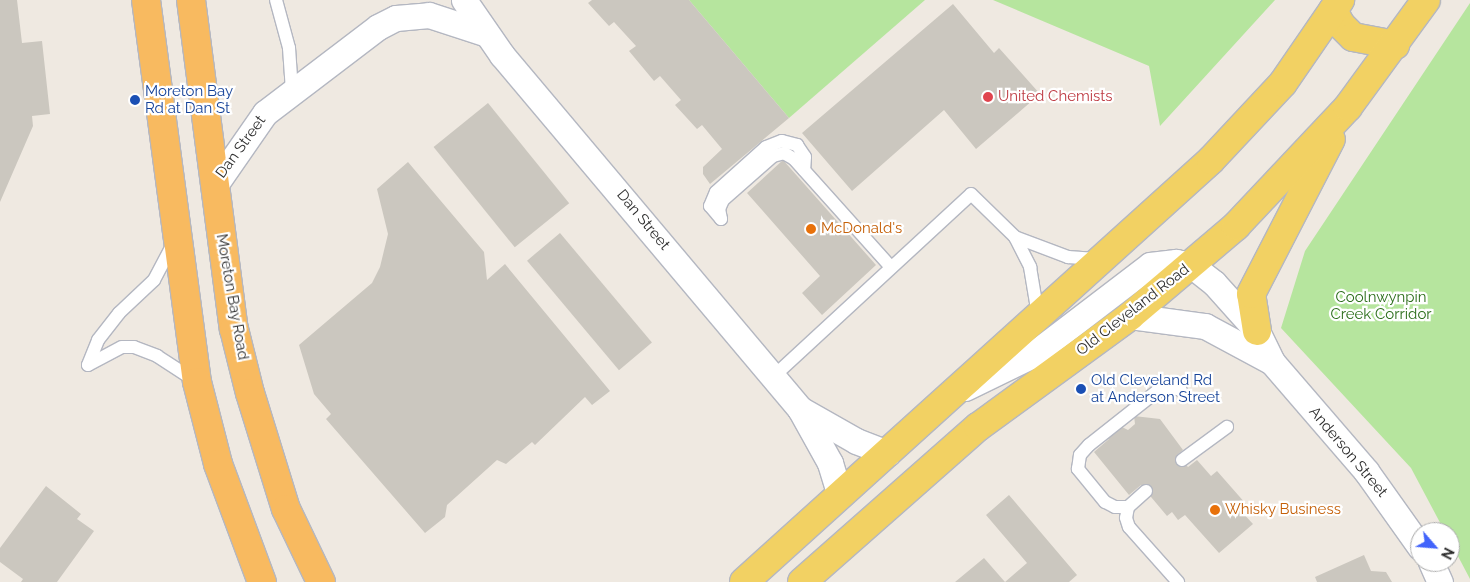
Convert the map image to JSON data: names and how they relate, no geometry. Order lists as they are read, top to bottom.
{
  "streets": {
    "highway": ["Moreton Bay Road"],
    "main road": ["Old Cleveland Road"],
    "street": ["Dan Street", "Anderson Street"]
  },
  "crossings": [
    ["Dan Street", "Moreton Bay Road"]
  ],
  "parks": ["Coolnwynpin Creek Corridor"],
  "places": [
    "United Chemists",
    "Moreton Bay Rd at Dan St",
    "McDonald's",
    "Old Cleveland Rd at Anderson Street",
    "Whisky Business"
  ],
  "north": "bottom right"
}
